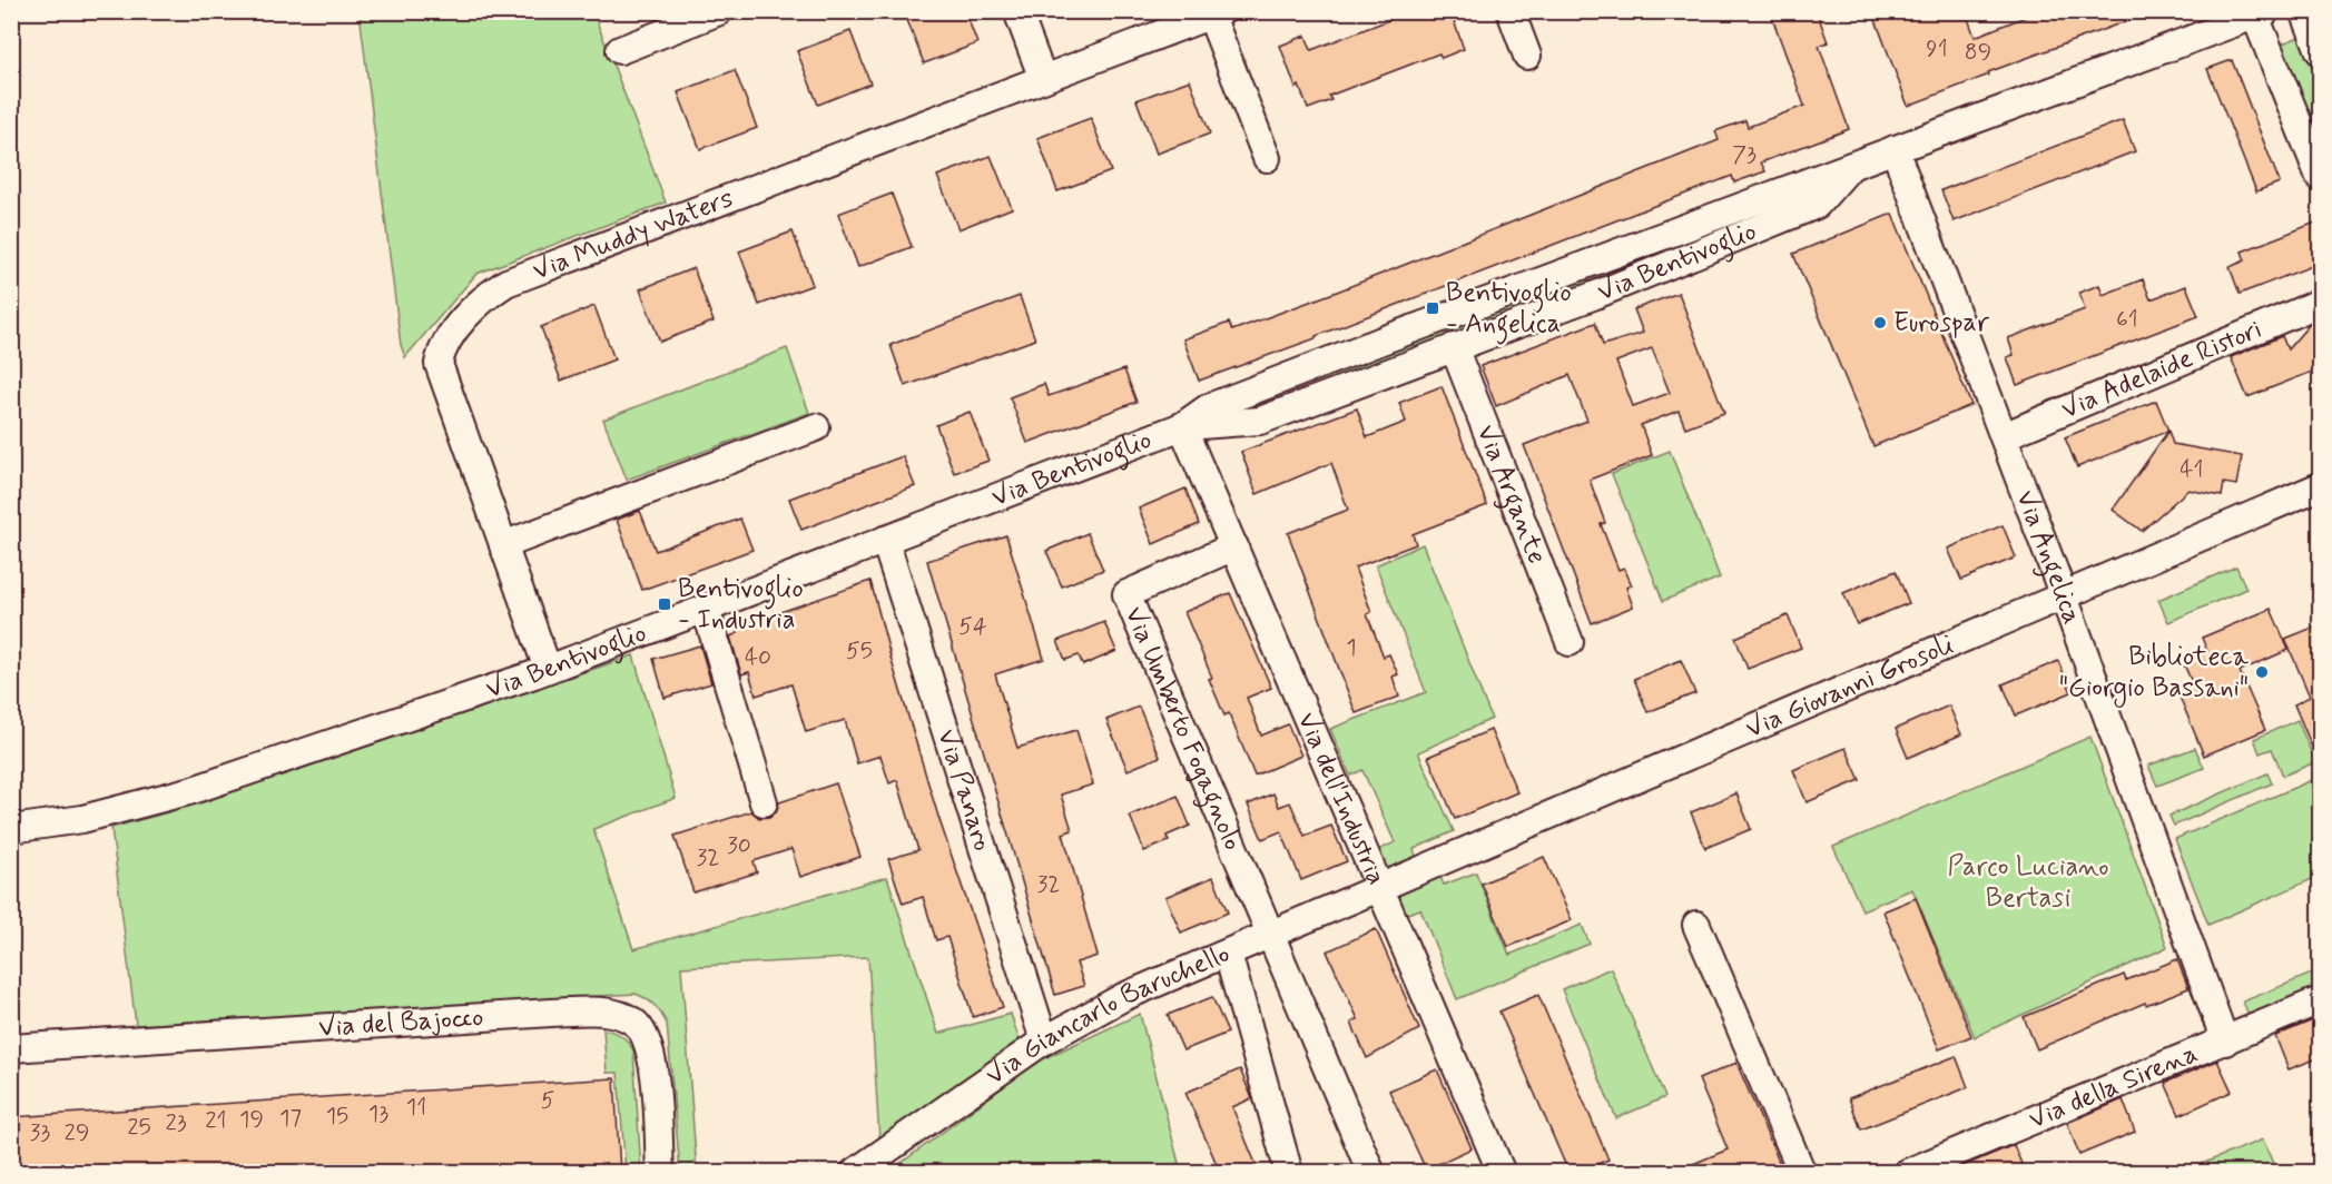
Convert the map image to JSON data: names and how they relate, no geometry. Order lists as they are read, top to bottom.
{
  "streets": {
    "street": [
      "Via Muddy Waters",
      "Via Bentivoglio",
      "Via Adelaide Ristori",
      "Via Argante",
      "Via Angelica",
      "Via Giovanni Grosoli",
      "Via Umberto Fogagnolo",
      "Via Panaro",
      "Via dell'Industria",
      "Via Giancarlo Baruchello",
      "Via del Bajocco",
      "Via della Sirena"
    ]
  },
  "crossings": [
    ["Via Muddy Waters", "Via Bentivoglio"],
    ["Via Bentivoglio", "Via Argante"],
    ["Via Bentivoglio", "Via Angelica"],
    ["Via Bentivoglio", "Via Panaro"],
    ["Via Bentivoglio", "Via dell'Industria"],
    ["Via Adelaide Ristori", "Via Angelica"],
    ["Via Angelica", "Via Giovanni Grosoli"],
    ["Via Angelica", "Via della Sirena"],
    ["Via Giovanni Grosoli", "Via dell'Industria"],
    ["Via Giovanni Grosoli", "Via Giancarlo Baruchello"],
    ["Via Umberto Fogagnolo", "Via dell'Industria"],
    ["Via Umberto Fogagnolo", "Via Giancarlo Baruchello"],
    ["Via Panaro", "Via Giancarlo Baruchello"],
    ["Via dell'Industria", "Via Giancarlo Baruchello"]
  ],
  "parks": ["Parco Luciano Bertasi"],
  "places": {
    "transit": ["Bentivoglio - Angelica", "Bentivoglio - Industria"],
    "other": ["Eurospar", "Biblioteca \"Giorgio Bassani\""]
  },
  "house_numbers": [
    "91",
    "89",
    "73",
    "61",
    "41",
    "54",
    "1",
    "55",
    "40",
    "30",
    "32",
    "32",
    "5",
    "11",
    "13",
    "15",
    "17",
    "19",
    "21",
    "23",
    "25",
    "33",
    "29"
  ]
}
